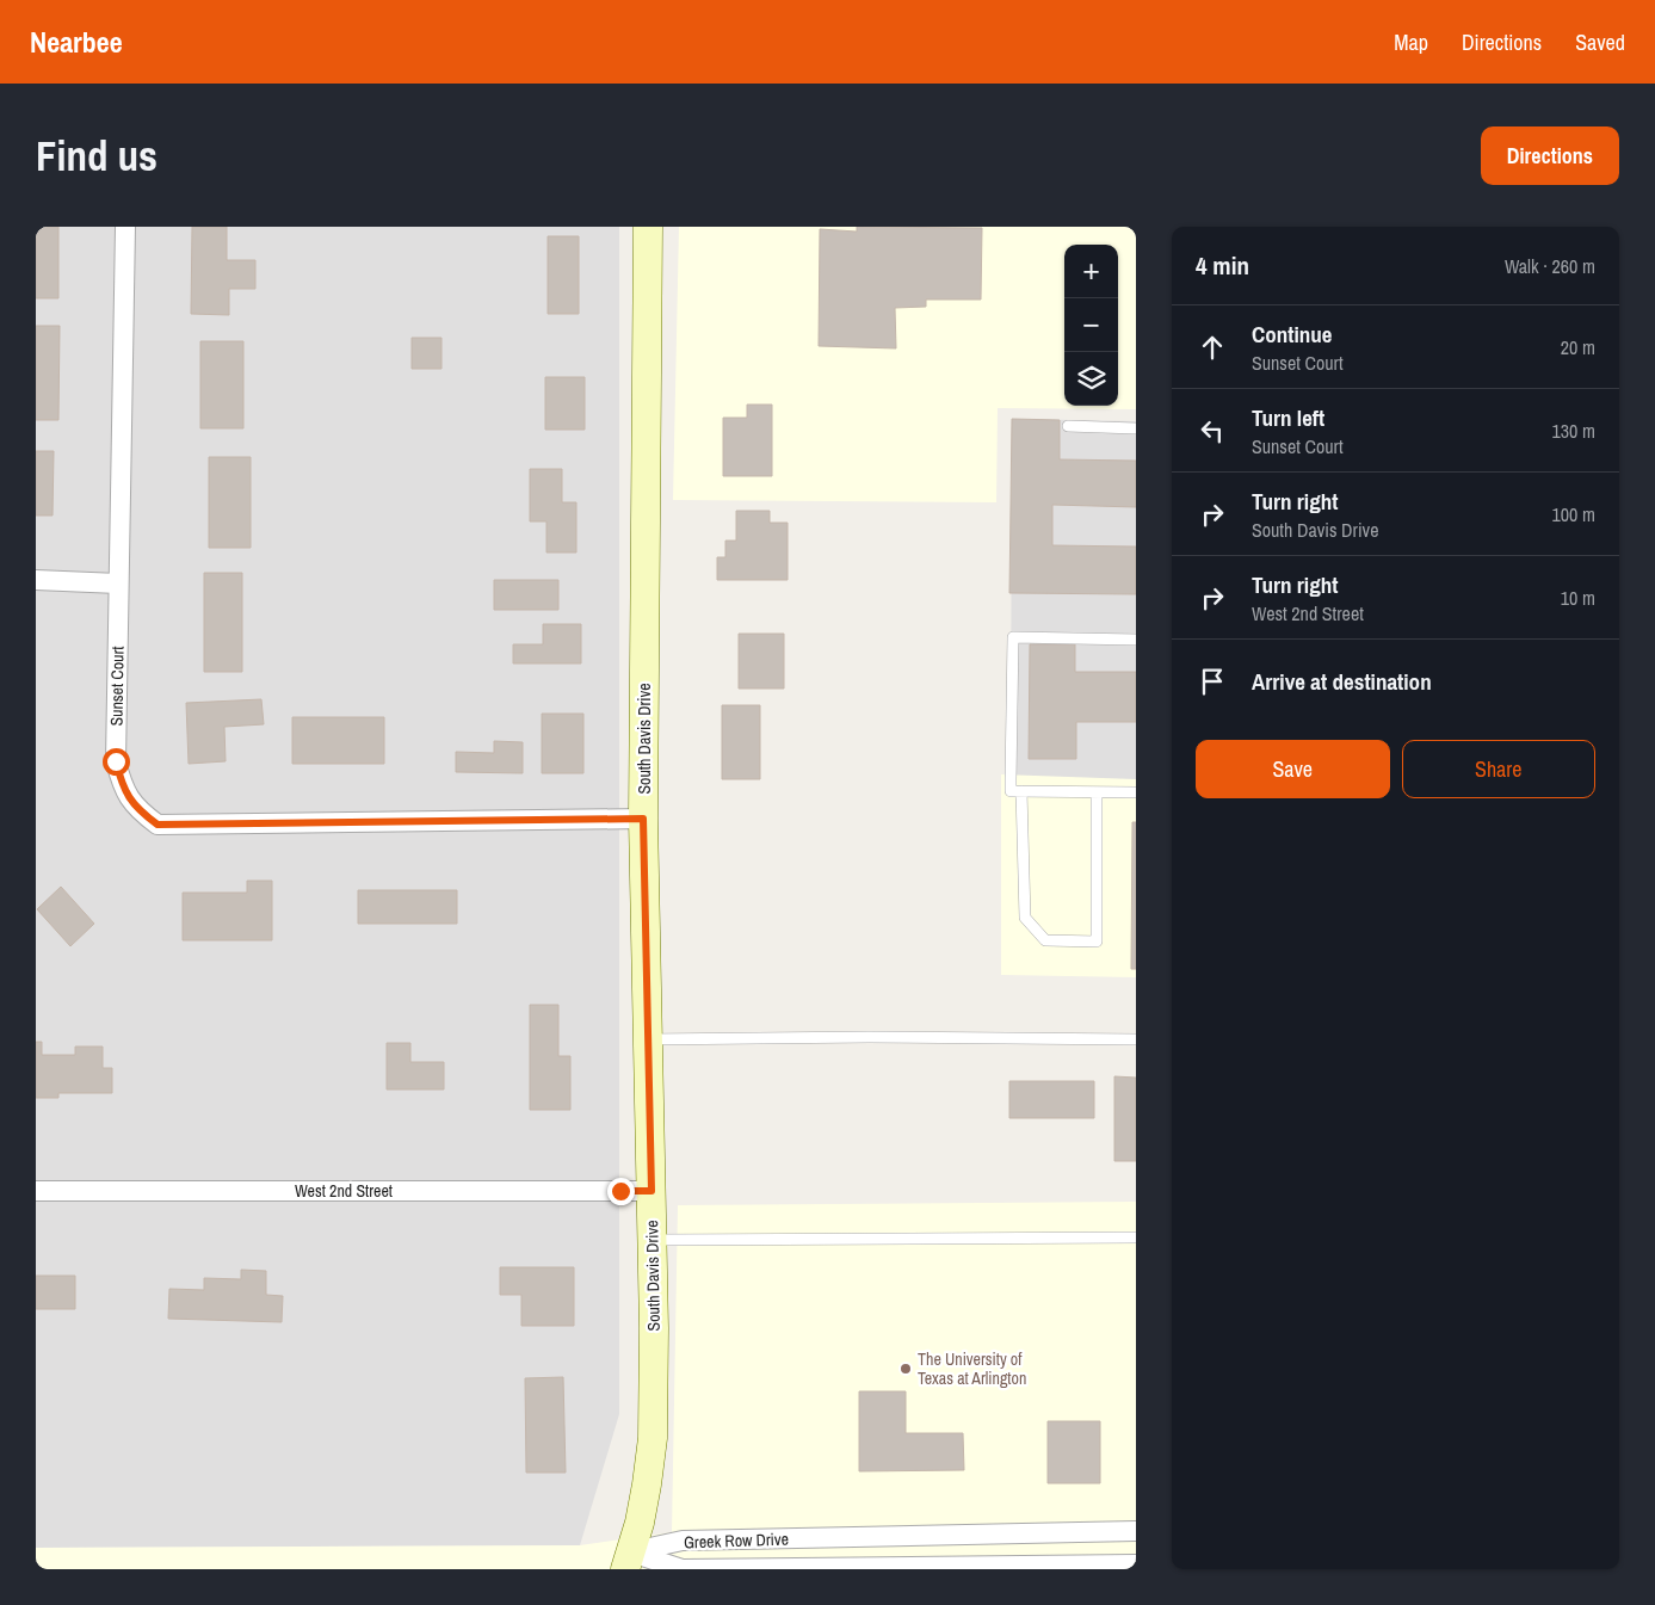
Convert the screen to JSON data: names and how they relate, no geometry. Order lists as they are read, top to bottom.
{
  "streets": {
    "street": [
      "Sunset Court",
      "South Davis Drive",
      "West 2nd Street",
      "Greek Row Drive"
    ]
  },
  "crossings": [
    ["Sunset Court", "South Davis Drive"],
    ["South Davis Drive", "West 2nd Street"],
    ["South Davis Drive", "Greek Row Drive"]
  ],
  "places": ["The University of Texas at Arlington"],
  "page": {
    "header": "Nearbee",
    "nav": ["Map", "Directions", "Saved"],
    "buttons": [
      "Directions",
      ["Save", "Share"]
    ],
    "title": "Find us",
    "heading": ["4 min", "Walk · 260 m"],
    "map_buttons": ["+", "−"],
    "list": [
      ["Continue", "Sunset Court", "20 m"],
      ["Turn left", "Sunset Court", "130 m"],
      ["Turn right", "South Davis Drive", "100 m"],
      ["Turn right", "West 2nd Street", "10 m"],
      "Arrive at destination"
    ]
  }
}
